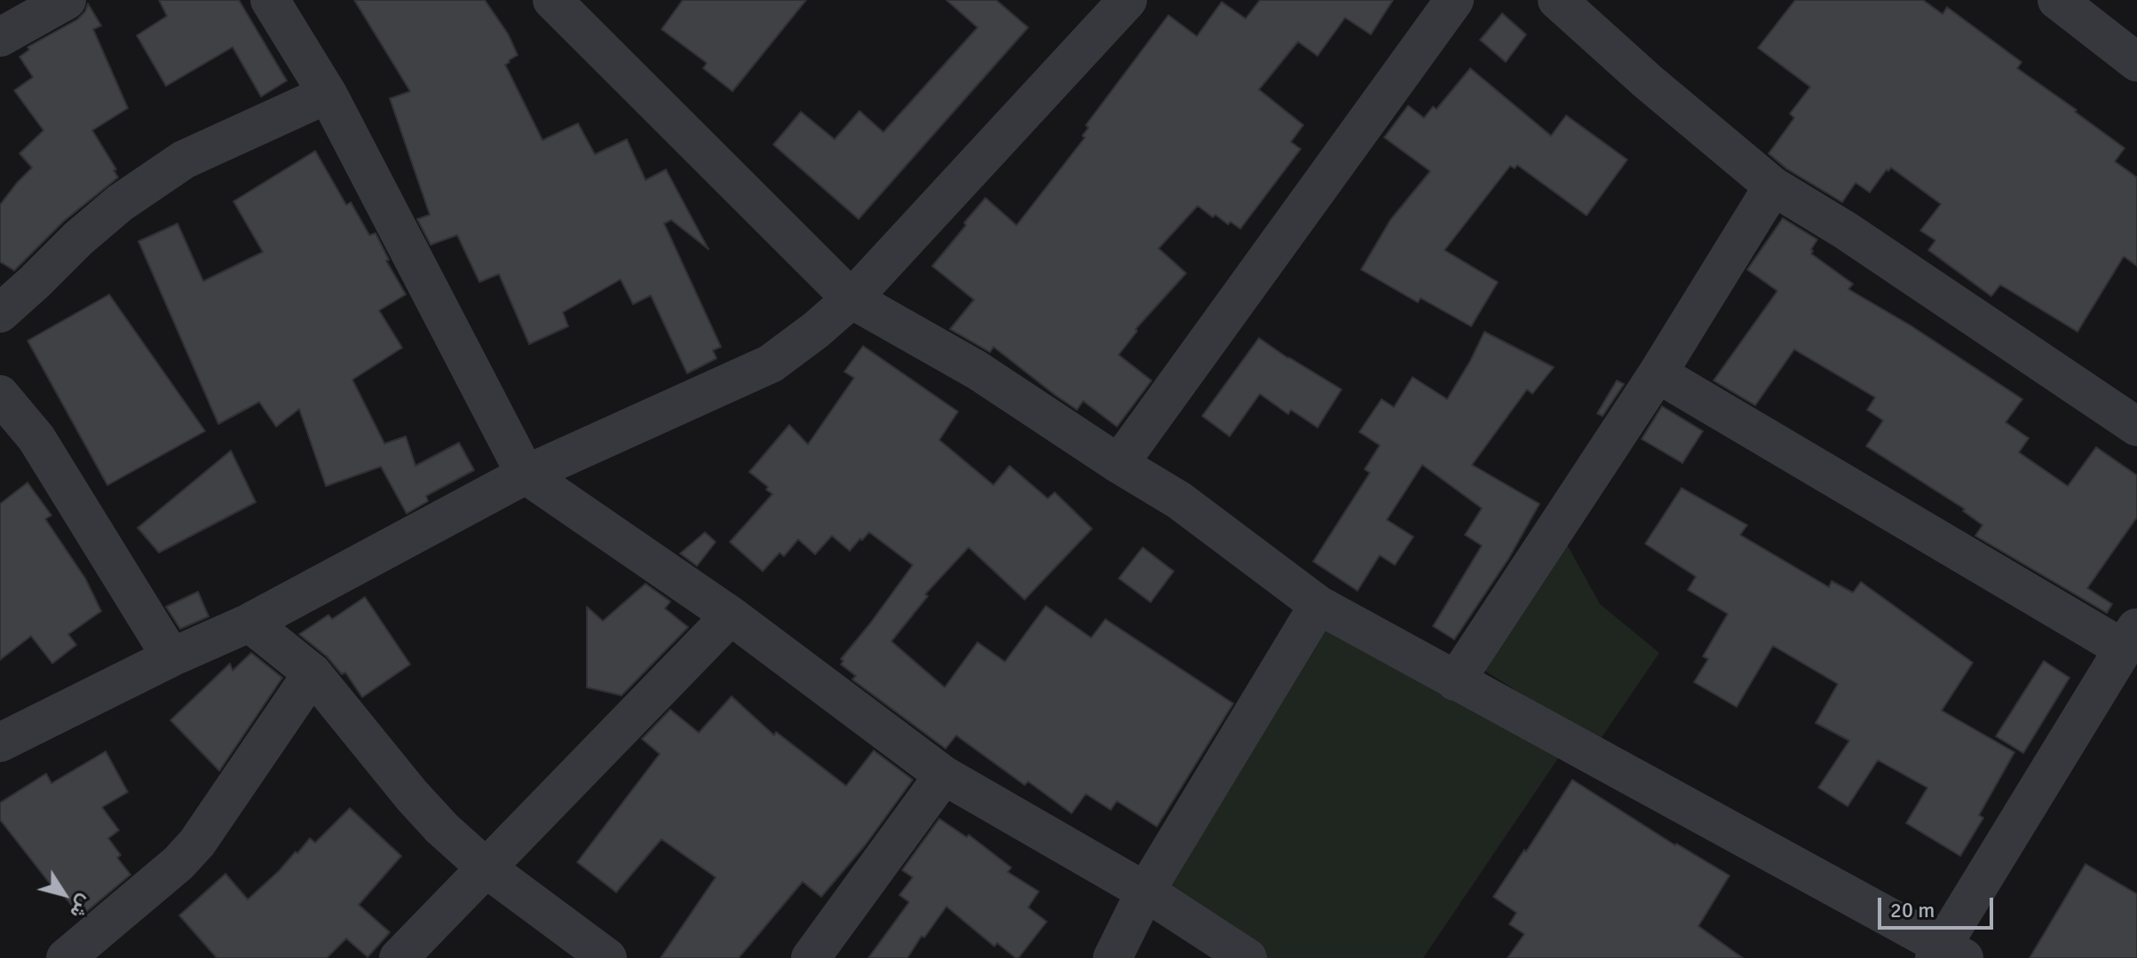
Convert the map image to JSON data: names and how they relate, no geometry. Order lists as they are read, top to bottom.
{
  "scale_bar": "20 m",
  "north": "bottom right"
}
